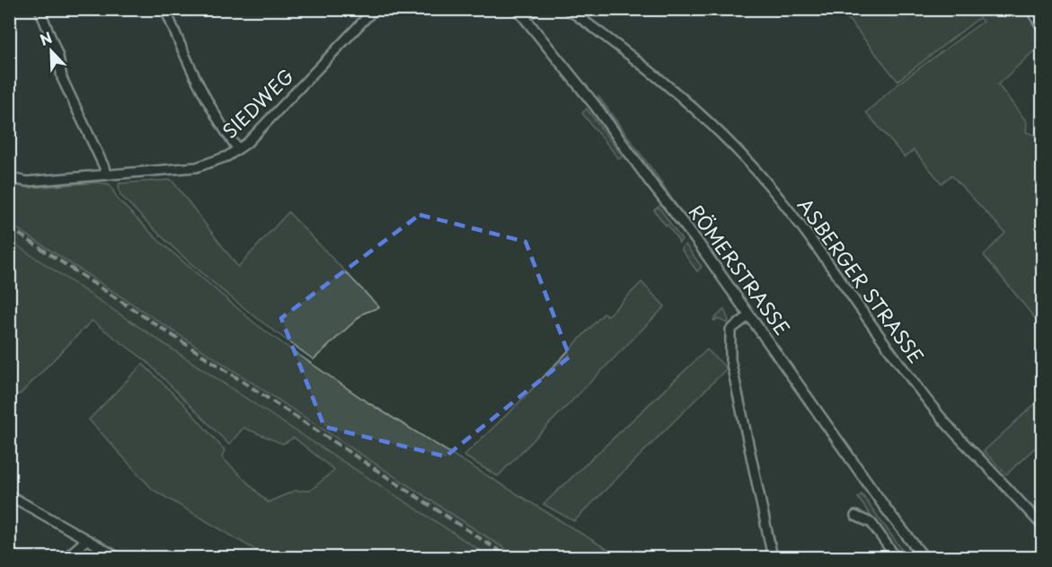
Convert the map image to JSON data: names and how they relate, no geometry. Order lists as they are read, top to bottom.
{
  "streets": {
    "street": ["SIEDWEG", "RÖMERSTRASSE", "ASBERGER STRASSE"]
  },
  "north": "top left"
}
